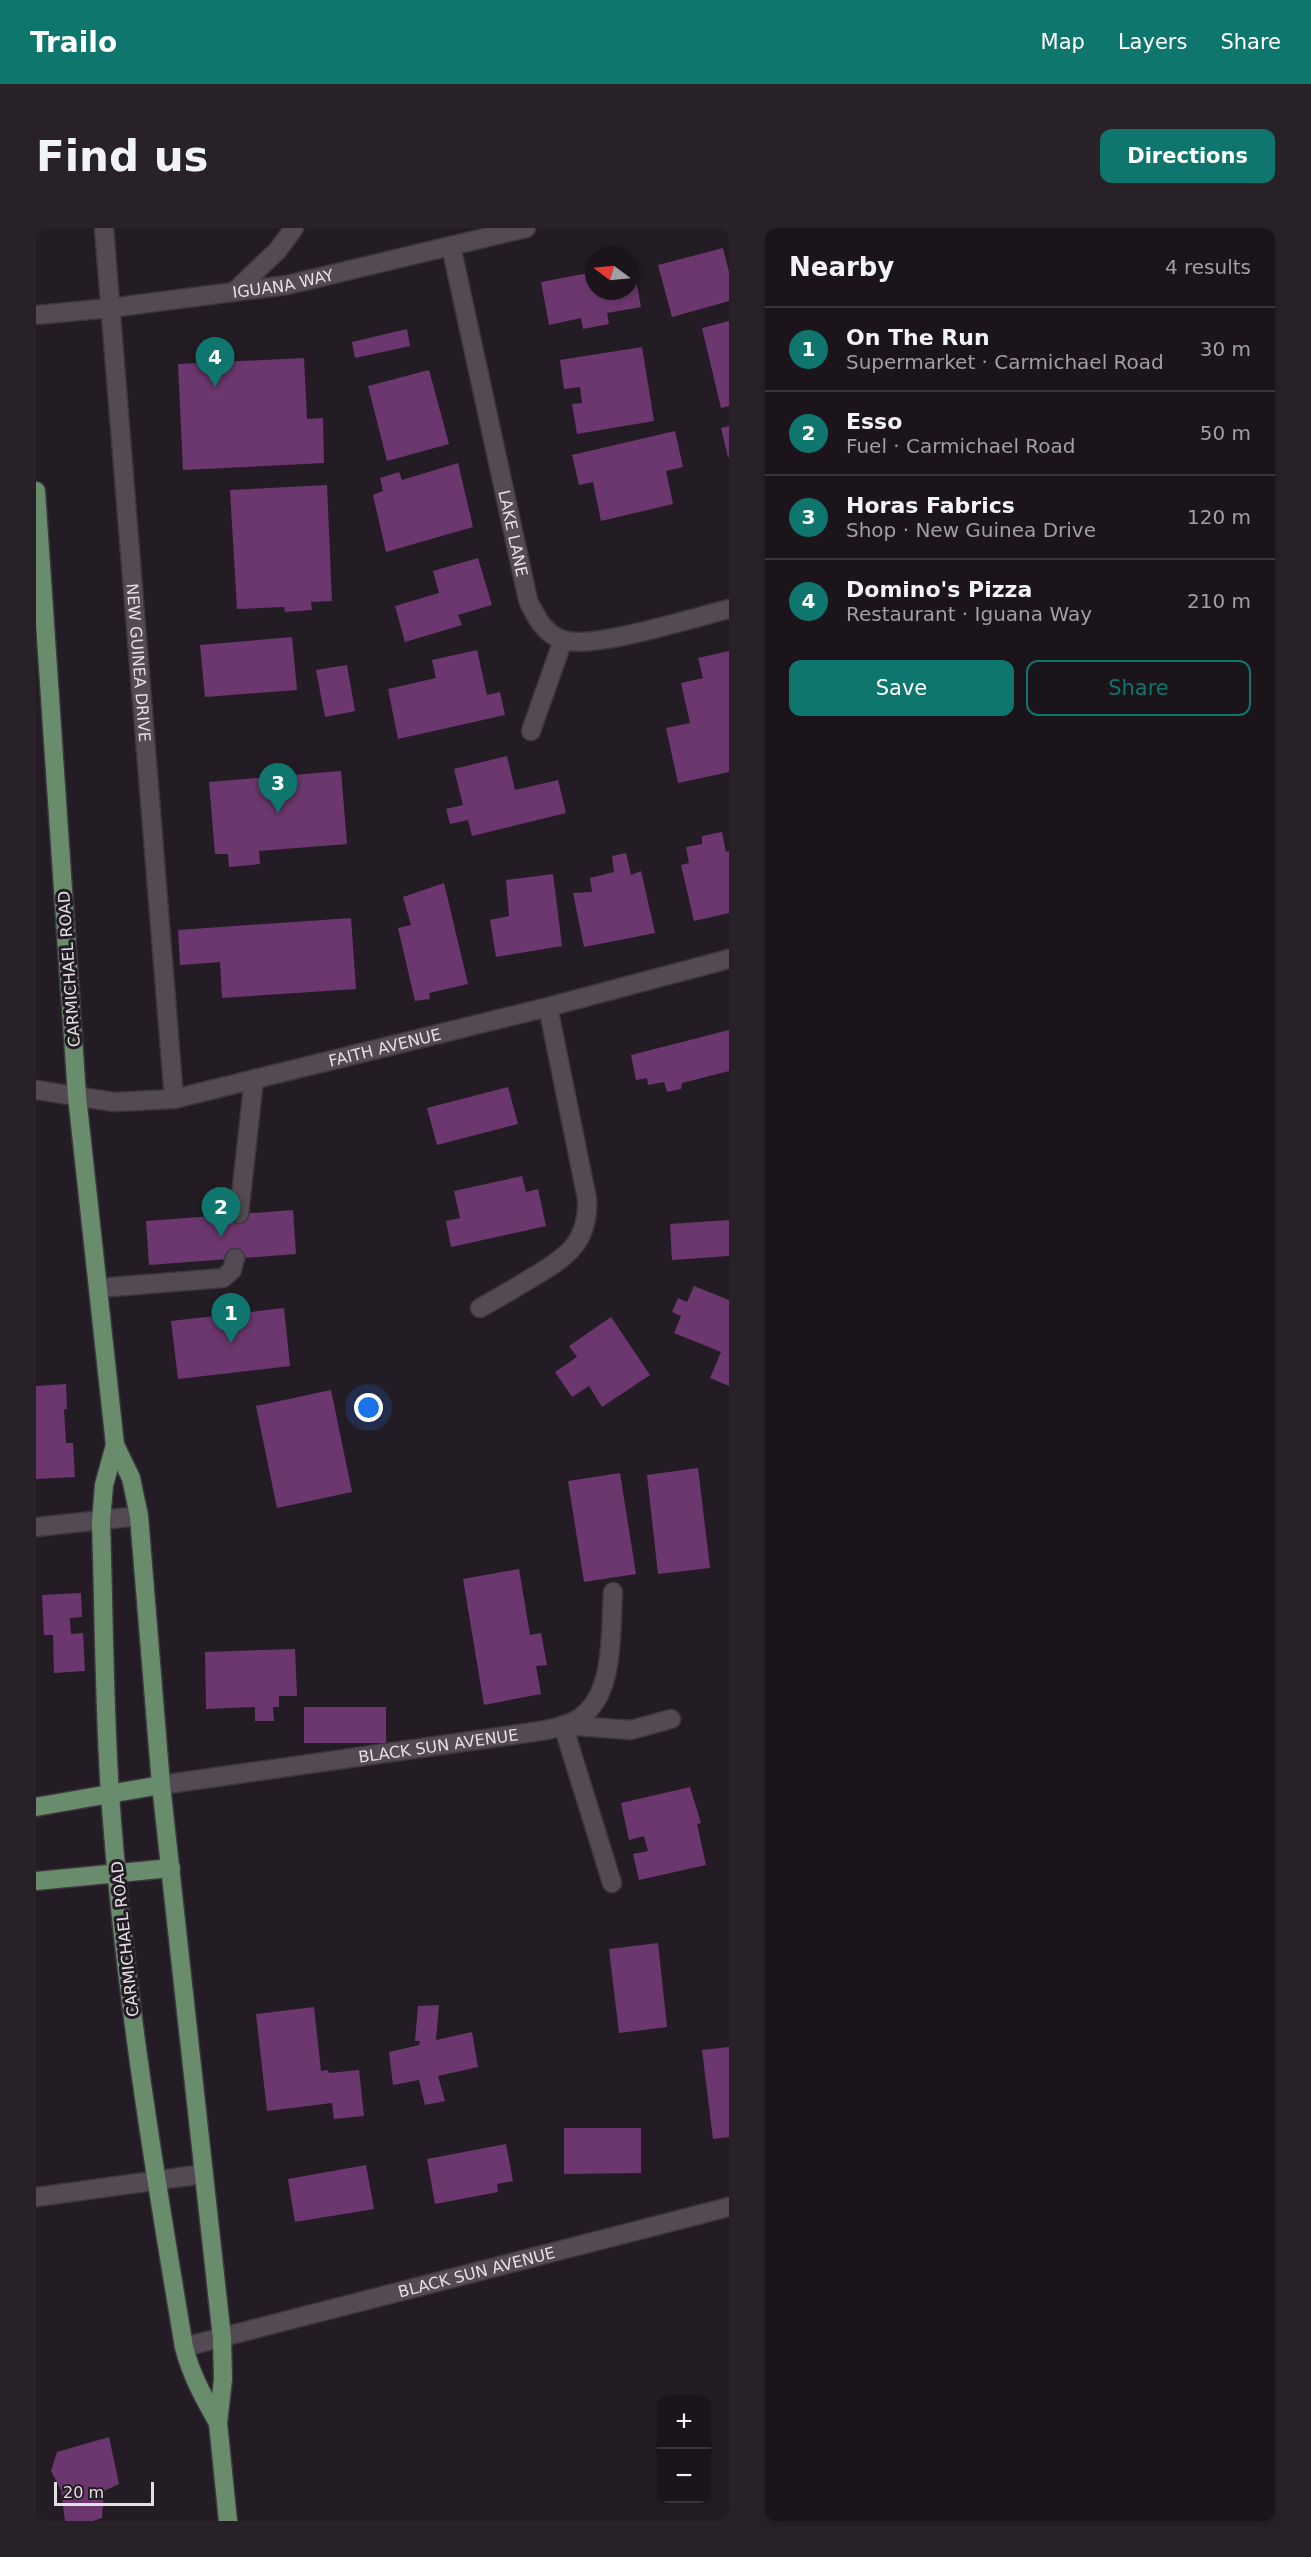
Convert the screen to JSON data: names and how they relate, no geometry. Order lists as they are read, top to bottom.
{
  "streets": {
    "main road": ["CARMICHAEL ROAD"],
    "street": [
      "IGUANA WAY",
      "LAKE LANE",
      "NEW GUINEA DRIVE",
      "FAITH AVENUE",
      "BLACK SUN AVENUE"
    ]
  },
  "crossings": [
    ["IGUANA WAY", "LAKE LANE"],
    ["IGUANA WAY", "NEW GUINEA DRIVE"],
    ["NEW GUINEA DRIVE", "FAITH AVENUE"],
    ["CARMICHAEL ROAD", "FAITH AVENUE"],
    ["CARMICHAEL ROAD", "BLACK SUN AVENUE"]
  ],
  "scale_bar": "20 m",
  "north": "left",
  "page": {
    "header": "Trailo",
    "nav": ["Map", "Layers", "Share"],
    "buttons": [
      "Directions",
      ["Save", "Share"]
    ],
    "title": "Find us",
    "heading": ["Nearby", "4 results"],
    "list": [
      {
        "mark": "1",
        "name": "On The Run",
        "note": "Supermarket · Carmichael Road",
        "value": "30 m"
      },
      {
        "mark": "2",
        "name": "Esso",
        "note": "Fuel · Carmichael Road",
        "value": "50 m"
      },
      {
        "mark": "3",
        "name": "Horas Fabrics",
        "note": "Shop · New Guinea Drive",
        "value": "120 m"
      },
      {
        "mark": "4",
        "name": "Domino's Pizza",
        "note": "Restaurant · Iguana Way",
        "value": "210 m"
      }
    ],
    "pins": [
      "4",
      "3",
      "2",
      "1"
    ],
    "map_buttons": ["+", "−"],
    "scale": "20 m"
  }
}
